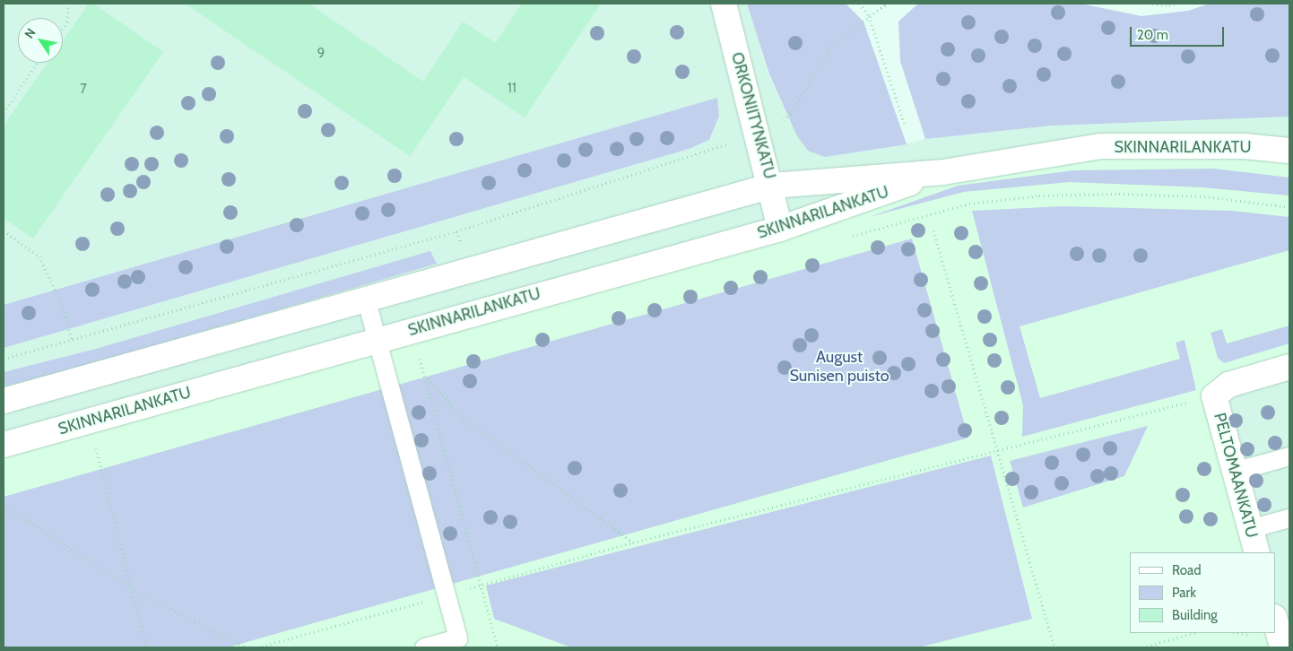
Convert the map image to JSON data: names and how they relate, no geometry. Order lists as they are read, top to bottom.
{
  "streets": {
    "main road": ["ORKONIITYNKATU", "SKINNARILANKATU", "PELTOMAANKATU"]
  },
  "crossings": [
    ["ORKONIITYNKATU", "SKINNARILANKATU"]
  ],
  "parks": ["August Sunisen puisto"],
  "house_numbers": ["9", "11", "7"],
  "legend": ["Road", "Park", "Building"],
  "scale_bar": "20 m",
  "north": "top left"
}
